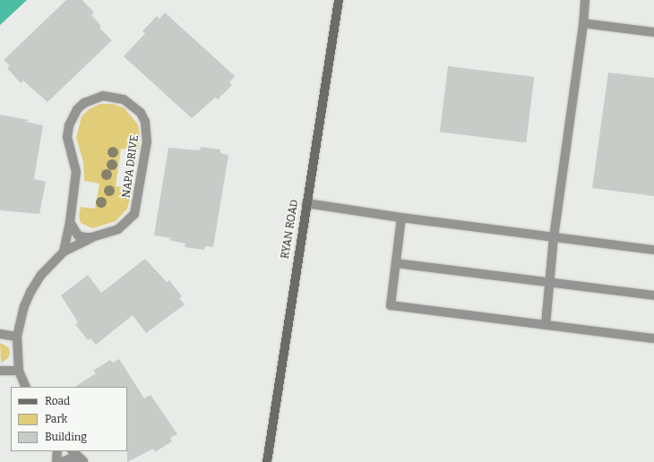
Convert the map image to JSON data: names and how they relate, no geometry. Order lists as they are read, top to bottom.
{
  "streets": {
    "main road": ["RYAN ROAD"],
    "street": ["NAPA DRIVE"]
  },
  "legend": ["Road", "Park", "Building"]
}
